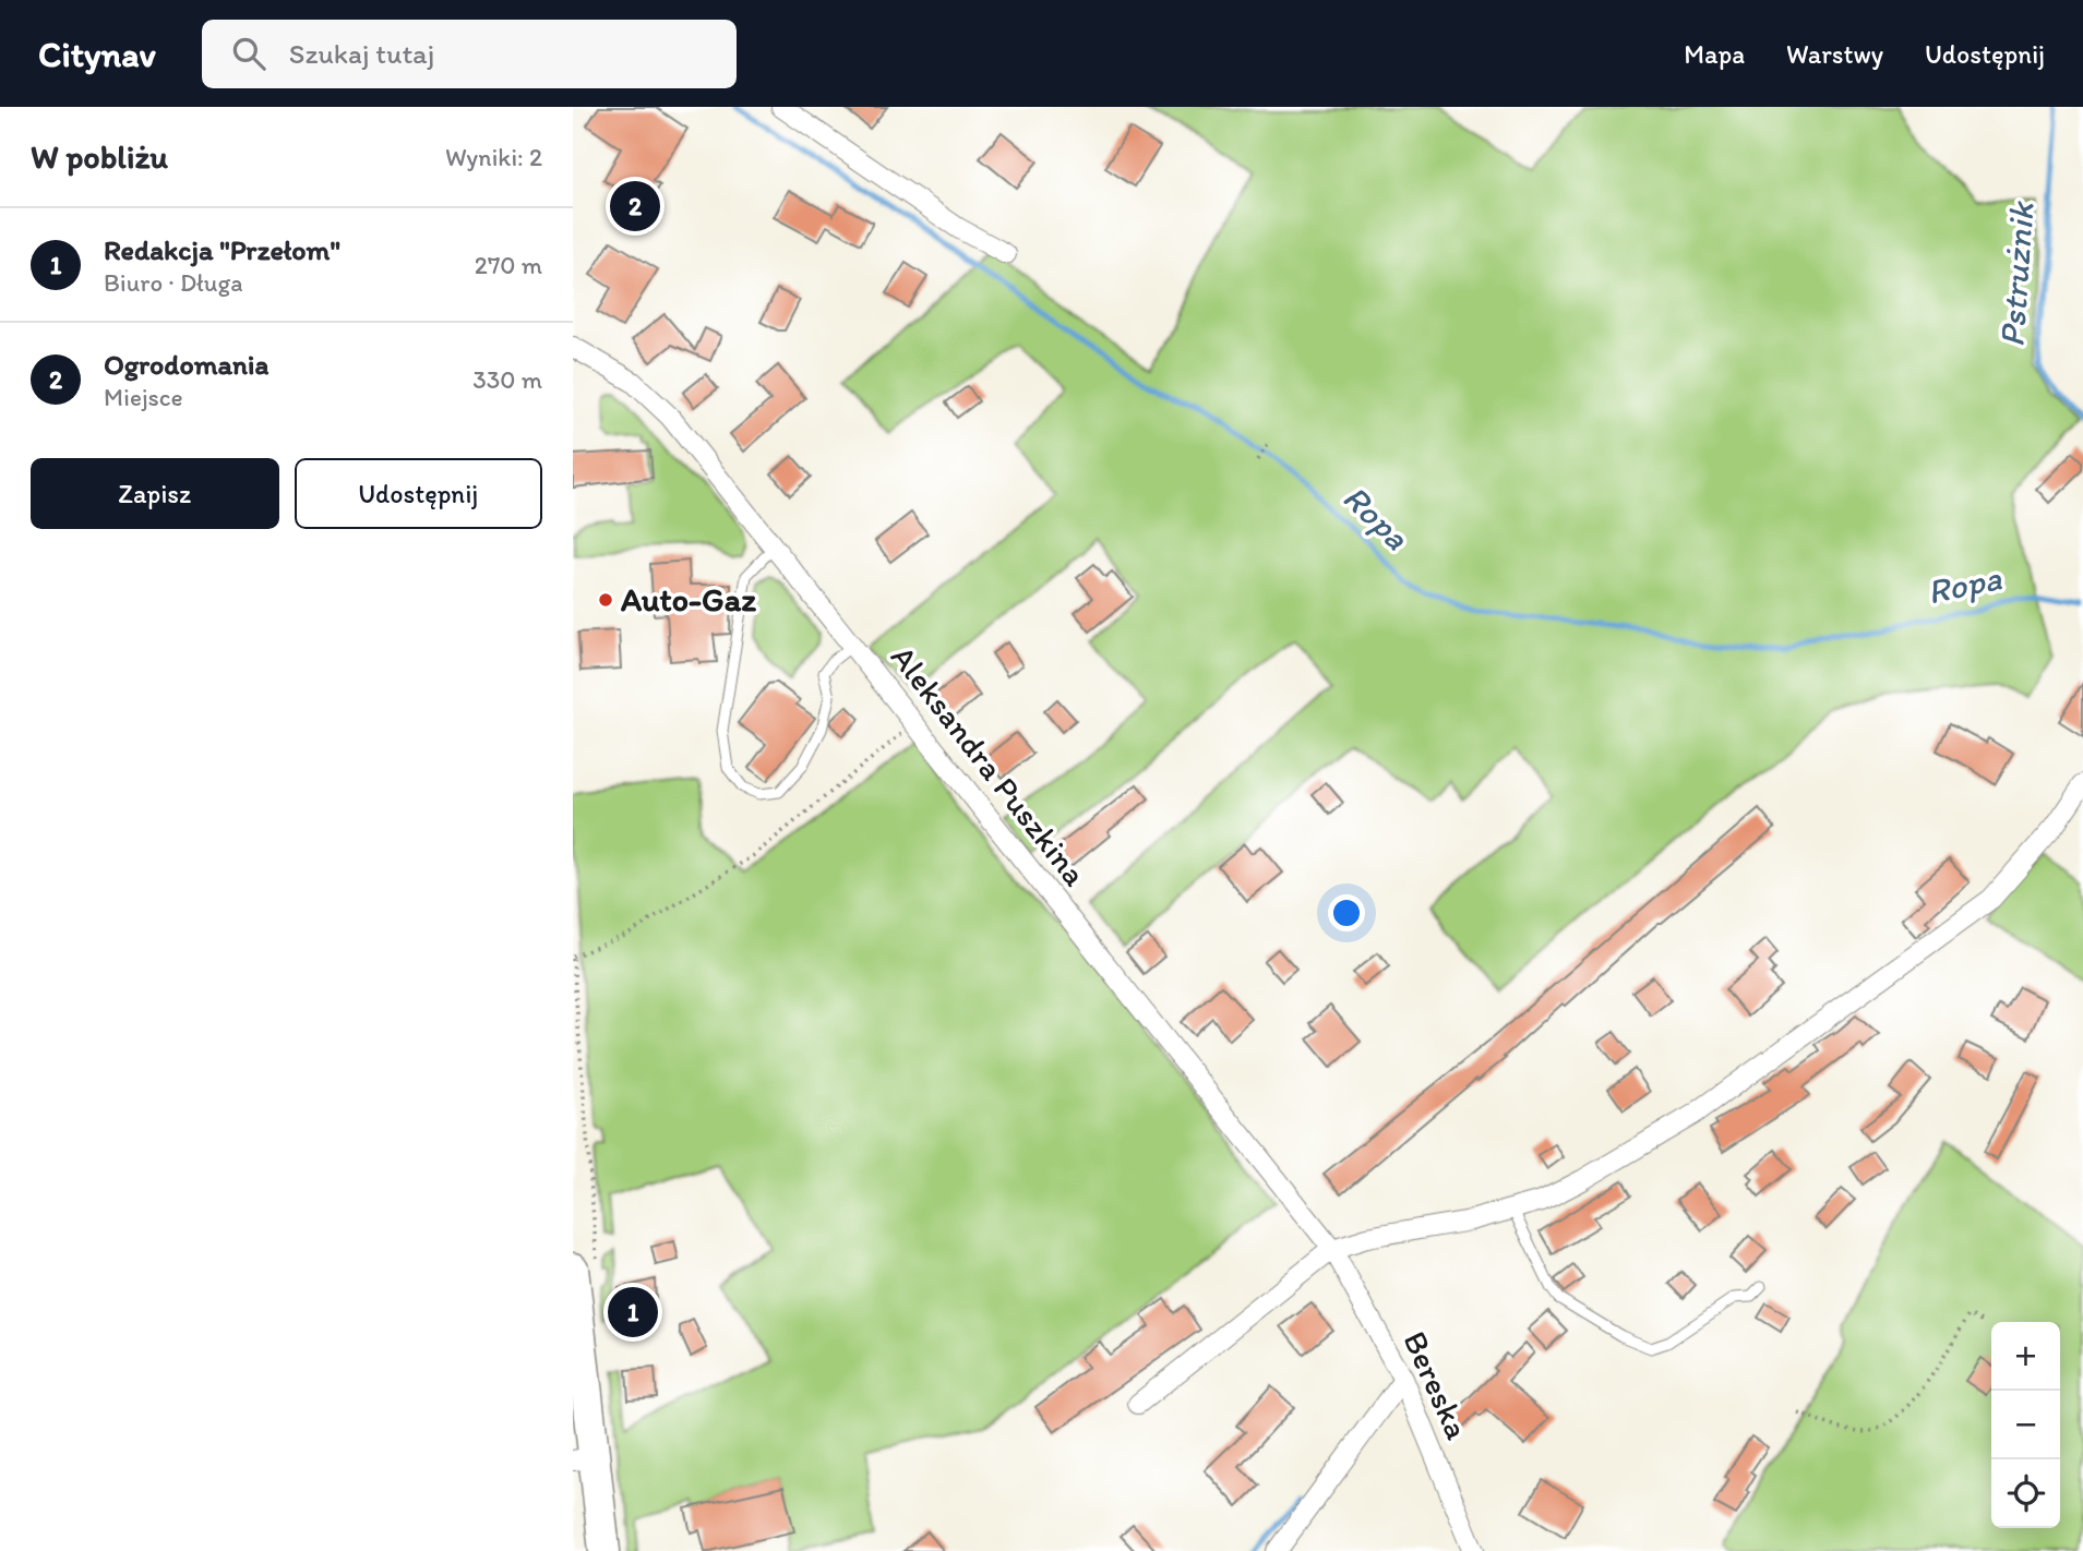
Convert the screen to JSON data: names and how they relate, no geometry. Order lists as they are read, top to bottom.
{
  "streets": {
    "street": ["Aleksandra Puszkina", "Bereska"]
  },
  "crossings": [
    ["Aleksandra Puszkina", "Bereska"]
  ],
  "water": ["Pstrużnik", "Ropa"],
  "places": ["Auto-Gaz"],
  "page": {
    "header": "Citynav",
    "search": "Szukaj tutaj",
    "nav": ["Mapa", "Warstwy", "Udostępnij"],
    "heading": ["W pobliżu", "Wyniki: 2"],
    "pins": ["2", "1"],
    "list": [
      {
        "mark": "1",
        "name": "Redakcja \"Przełom\"",
        "note": "Biuro · Długa",
        "value": "270 m"
      },
      {
        "mark": "2",
        "name": "Ogrodomania",
        "note": "Miejsce",
        "value": "330 m"
      }
    ],
    "buttons": ["Zapisz", "Udostępnij"],
    "map_buttons": ["+", "−"]
  }
}
